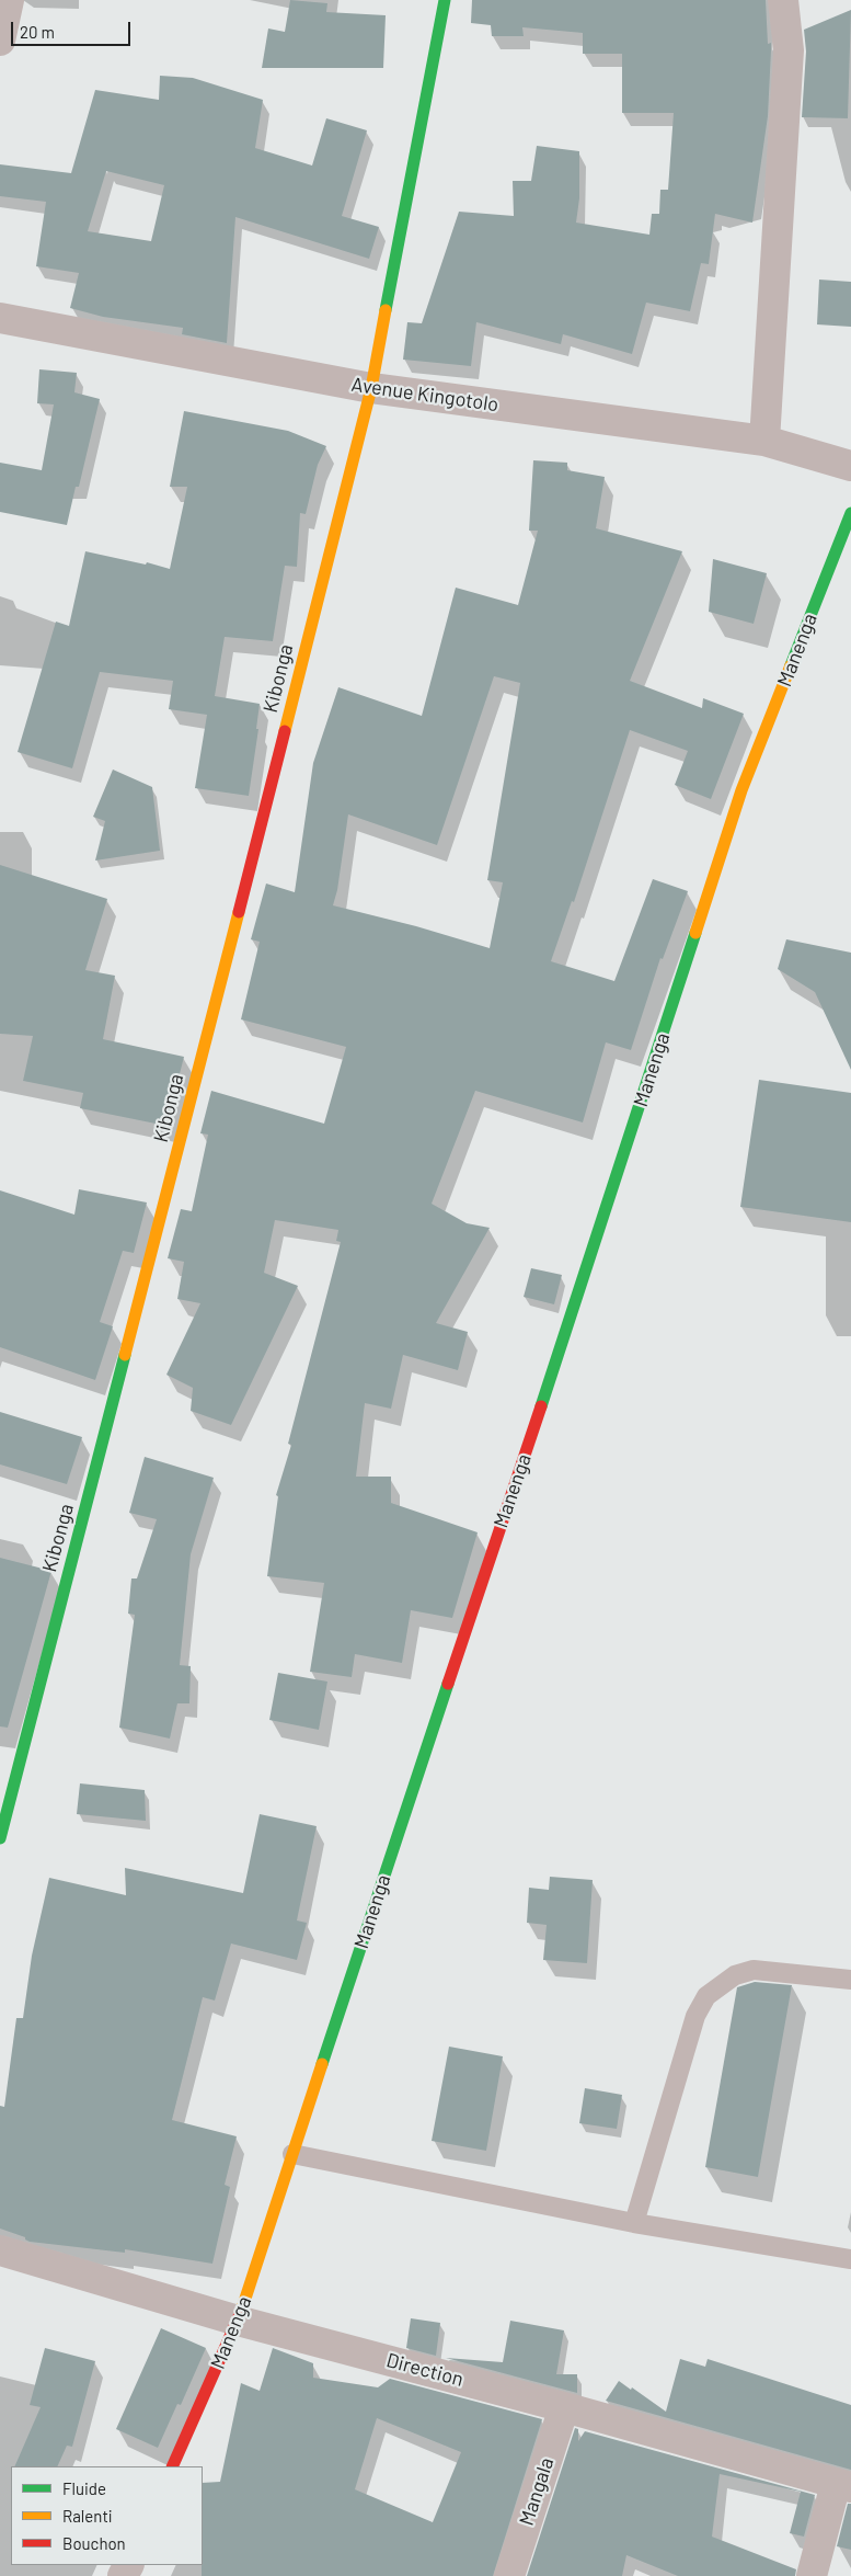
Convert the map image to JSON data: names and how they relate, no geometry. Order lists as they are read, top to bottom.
{
  "streets": {
    "street": [
      "Avenue Kingotolo",
      "Manenga",
      "Kibonga",
      "Direction",
      "Mangala"
    ]
  },
  "crossings": [
    ["Avenue Kingotolo", "Kibonga"],
    ["Manenga", "Direction"],
    ["Direction", "Mangala"]
  ],
  "legend": ["Fluide", "Ralenti", "Bouchon"],
  "scale_bar": "20 m"
}
